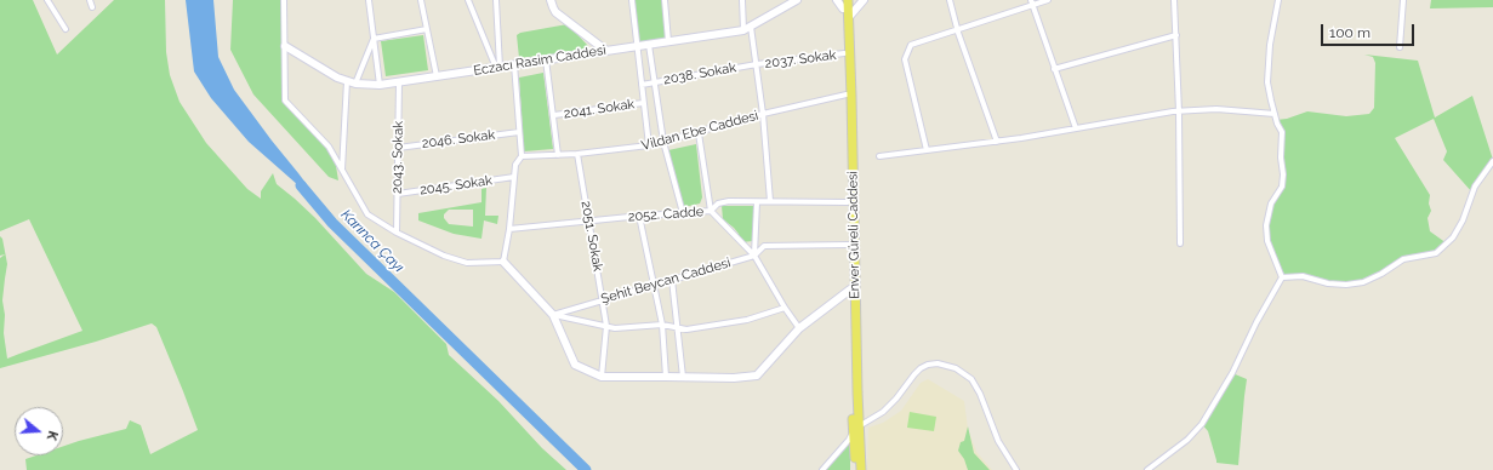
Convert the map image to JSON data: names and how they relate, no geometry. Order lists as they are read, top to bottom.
{
  "streets": {
    "main road": ["Eczacı Rasim Caddesi", "Enver Güreli Caddesi"],
    "street": [
      "2037. Sokak",
      "2038. Sokak",
      "2041. Sokak",
      "Vildan Ebe Caddesi",
      "2046. Sokak",
      "2043. Sokak",
      "2045. Sokak",
      "2052. Cadde",
      "2051. Sokak",
      "Şehit Beycan Caddesi"
    ]
  },
  "crossings": [
    ["2037. Sokak", "2038. Sokak"],
    ["2037. Sokak", "Enver Güreli Caddesi"],
    ["Eczacı Rasim Caddesi", "2043. Sokak"],
    ["Vildan Ebe Caddesi", "Enver Güreli Caddesi"],
    ["Vildan Ebe Caddesi", "2051. Sokak"],
    ["2046. Sokak", "2043. Sokak"],
    ["2043. Sokak", "2045. Sokak"],
    ["2052. Cadde", "Enver Güreli Caddesi"],
    ["2052. Cadde", "2051. Sokak"],
    ["Enver Güreli Caddesi", "Şehit Beycan Caddesi"],
    ["2051. Sokak", "Şehit Beycan Caddesi"]
  ],
  "water": ["Karınca Çayı"],
  "scale_bar": "100 m",
  "north": "right"
}
